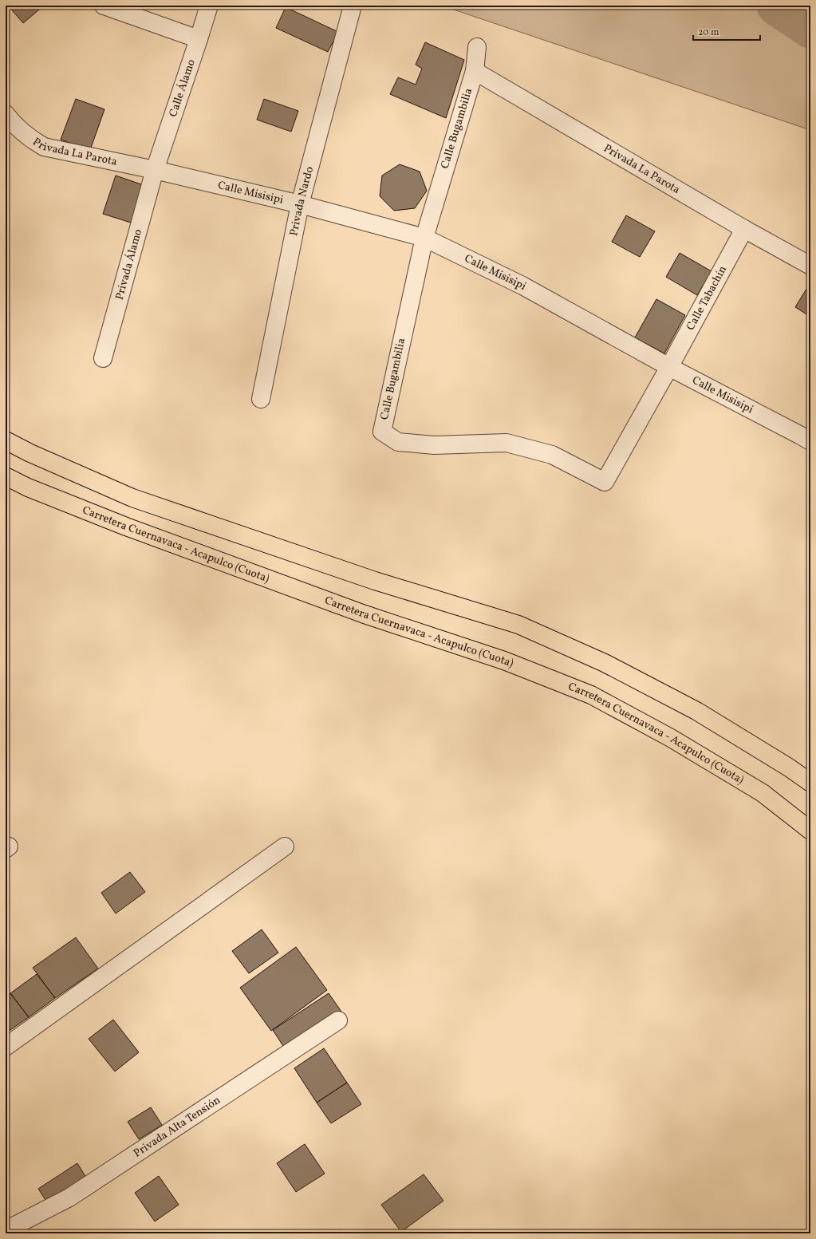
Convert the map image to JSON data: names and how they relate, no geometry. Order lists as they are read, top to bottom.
{
  "streets": {
    "highway": ["Carretera Cuernavaca - Acapulco (Cuota)"],
    "street": [
      "Calle Álamo",
      "Calle Bugambilia",
      "Privada La Parota",
      "Calle Misisipi",
      "Privada Nardo",
      "Privada Álamo",
      "Calle Tabachín",
      "Privada Alta Tensión"
    ]
  },
  "crossings": [
    ["Calle Álamo", "Privada La Parota"],
    ["Calle Álamo", "Calle Misisipi"],
    ["Calle Álamo", "Privada Álamo"],
    ["Calle Bugambilia", "Privada La Parota"],
    ["Calle Bugambilia", "Calle Misisipi"],
    ["Calle Bugambilia", "Calle Tabachín"],
    ["Privada La Parota", "Calle Misisipi"],
    ["Privada La Parota", "Privada Álamo"],
    ["Privada La Parota", "Calle Tabachín"],
    ["Calle Misisipi", "Privada Nardo"],
    ["Calle Misisipi", "Privada Álamo"],
    ["Calle Misisipi", "Calle Tabachín"]
  ],
  "scale_bar": "20 m"
}
